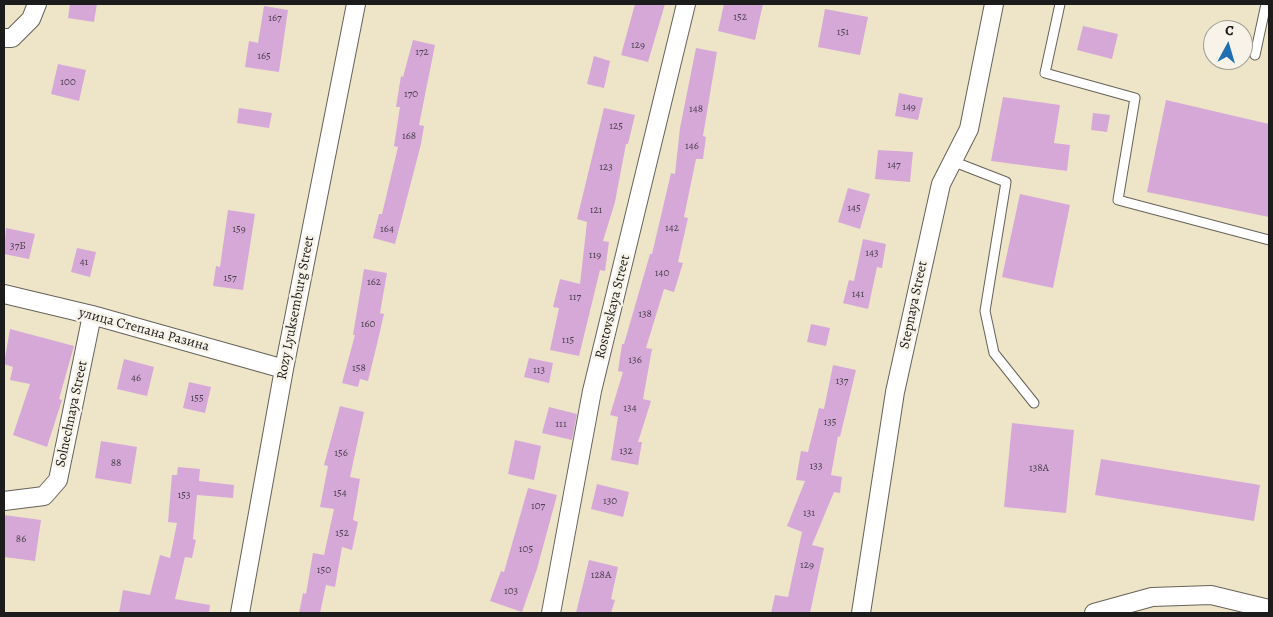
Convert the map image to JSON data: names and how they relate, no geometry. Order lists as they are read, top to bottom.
{
  "streets": {
    "street": [
      "Stepnaya Street",
      "Rostovskaya Street",
      "Rozy Lyuksemburg Street",
      "улица Степана Разина",
      "Solnechnaya Street"
    ]
  },
  "crossings": [
    ["Rozy Lyuksemburg Street", "улица Степана Разина"],
    ["улица Степана Разина", "Solnechnaya Street"]
  ],
  "house_numbers": [
    "152",
    "167",
    "151",
    "129",
    "172",
    "165",
    "100",
    "170",
    "149",
    "148",
    "125",
    "168",
    "146",
    "147",
    "123",
    "145",
    "121",
    "142",
    "159",
    "164",
    "37Б",
    "143",
    "119",
    "41",
    "140",
    "157",
    "162",
    "141",
    "117",
    "138",
    "160",
    "115",
    "136",
    "158",
    "113",
    "46",
    "137",
    "155",
    "134",
    "135",
    "111",
    "132",
    "156",
    "88",
    "133",
    "138А",
    "154",
    "153",
    "130",
    "107",
    "131",
    "152",
    "86",
    "105",
    "129",
    "150",
    "128А",
    "103"
  ],
  "north": "top"
}
